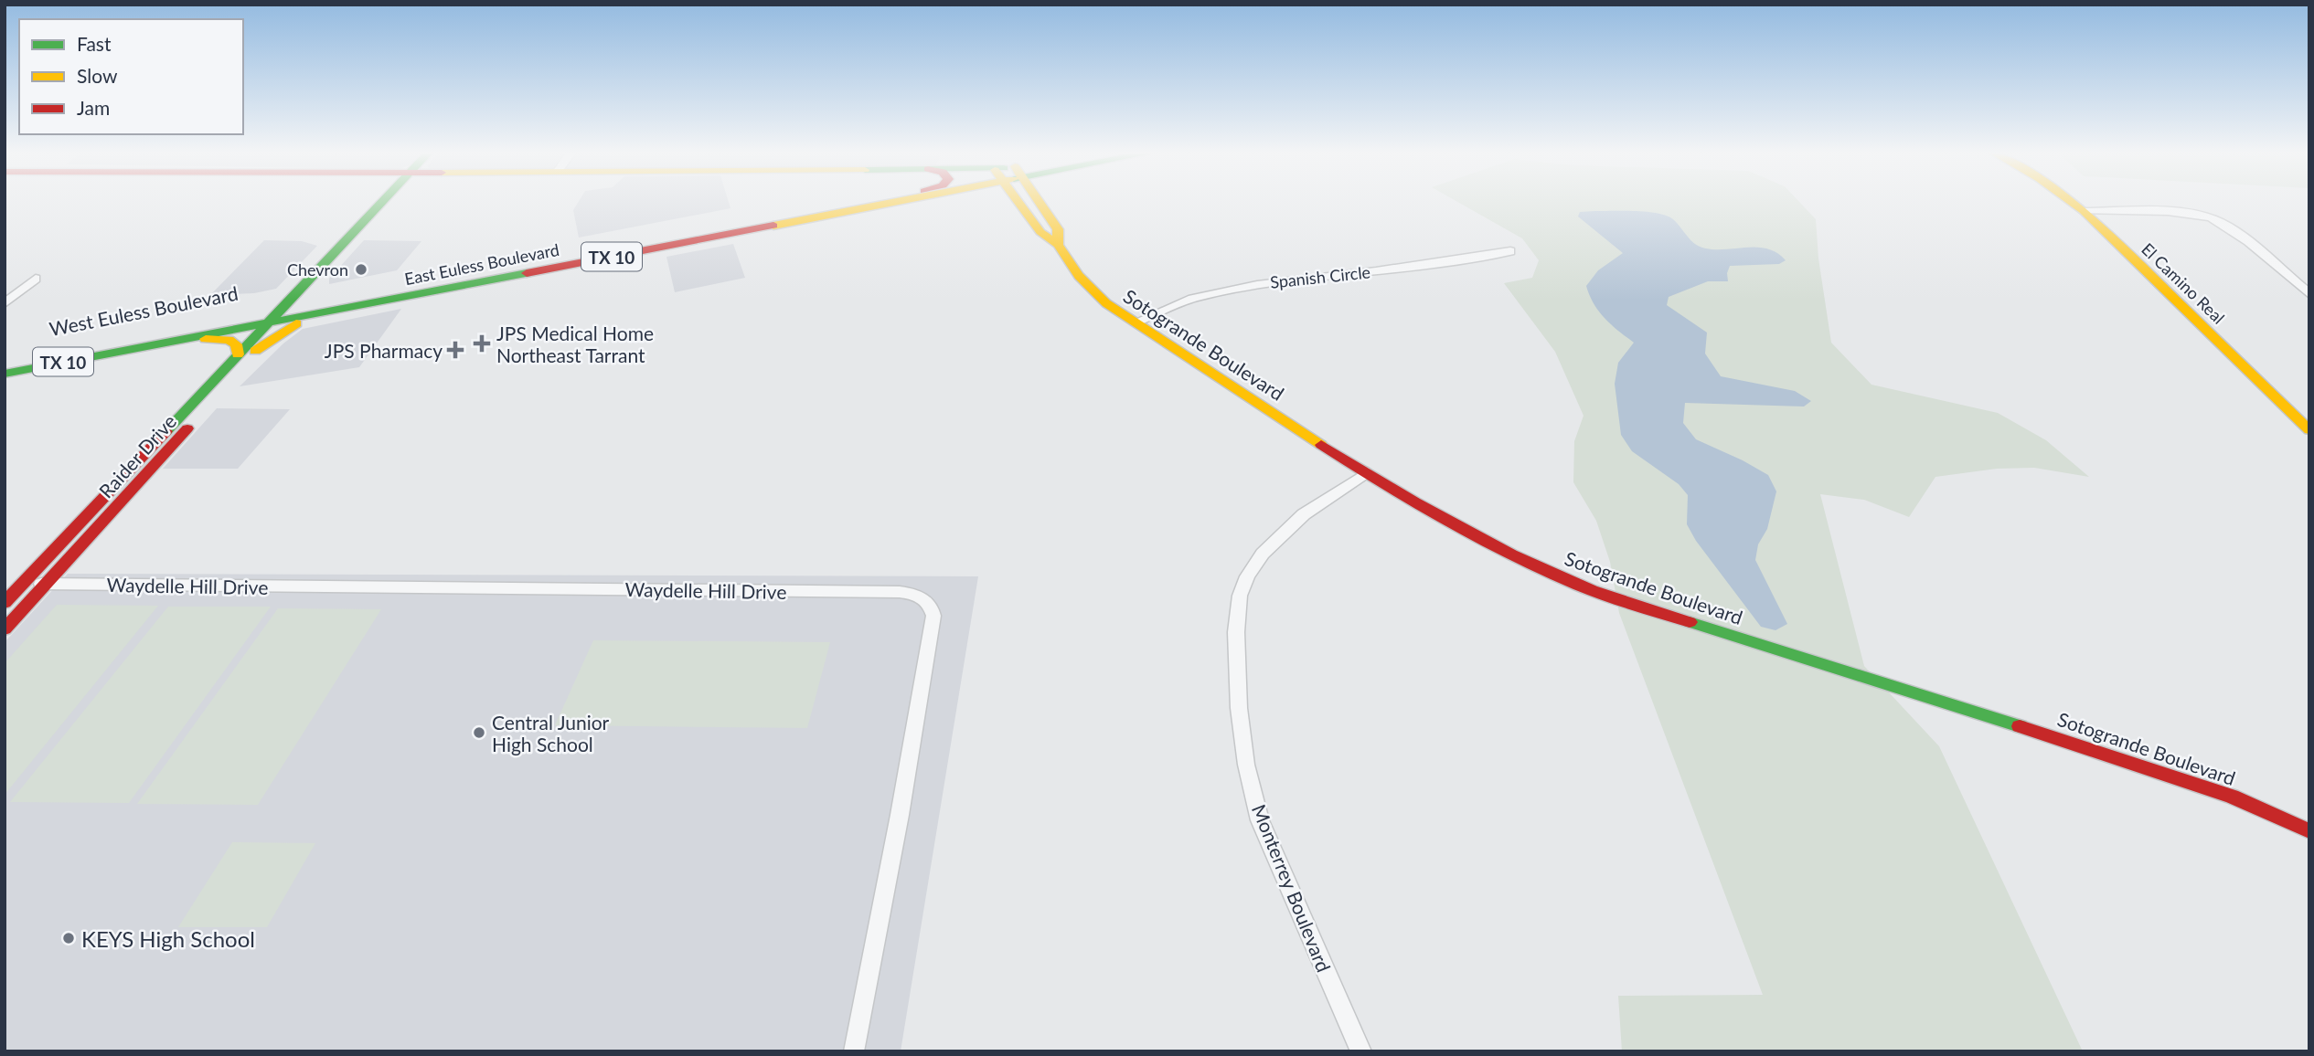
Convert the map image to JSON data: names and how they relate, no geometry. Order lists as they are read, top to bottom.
{
  "streets": {
    "main road": [
      "TX 10",
      "East Euless Boulevard",
      "El Camino Real",
      "West Euless Boulevard",
      "Sotogrande Boulevard",
      "Raider Drive"
    ],
    "street": ["Spanish Circle", "Waydelle Hill Drive", "Monterrey Boulevard"]
  },
  "crossings": [
    ["TX 10", "West Euless Boulevard"],
    ["TX 10", "Raider Drive"],
    ["East Euless Boulevard", "West Euless Boulevard"],
    ["East Euless Boulevard", "Raider Drive"],
    ["Spanish Circle", "Sotogrande Boulevard"],
    ["West Euless Boulevard", "Raider Drive"],
    ["Sotogrande Boulevard", "Monterrey Boulevard"],
    ["Raider Drive", "Waydelle Hill Drive"]
  ],
  "places": {
    "other": ["Chevron", "Central Junior High School", "KEYS High School"],
    "health": ["JPS Medical Home Northeast Tarrant", "JPS Pharmacy"]
  },
  "legend": ["Fast", "Slow", "Jam"]
}
